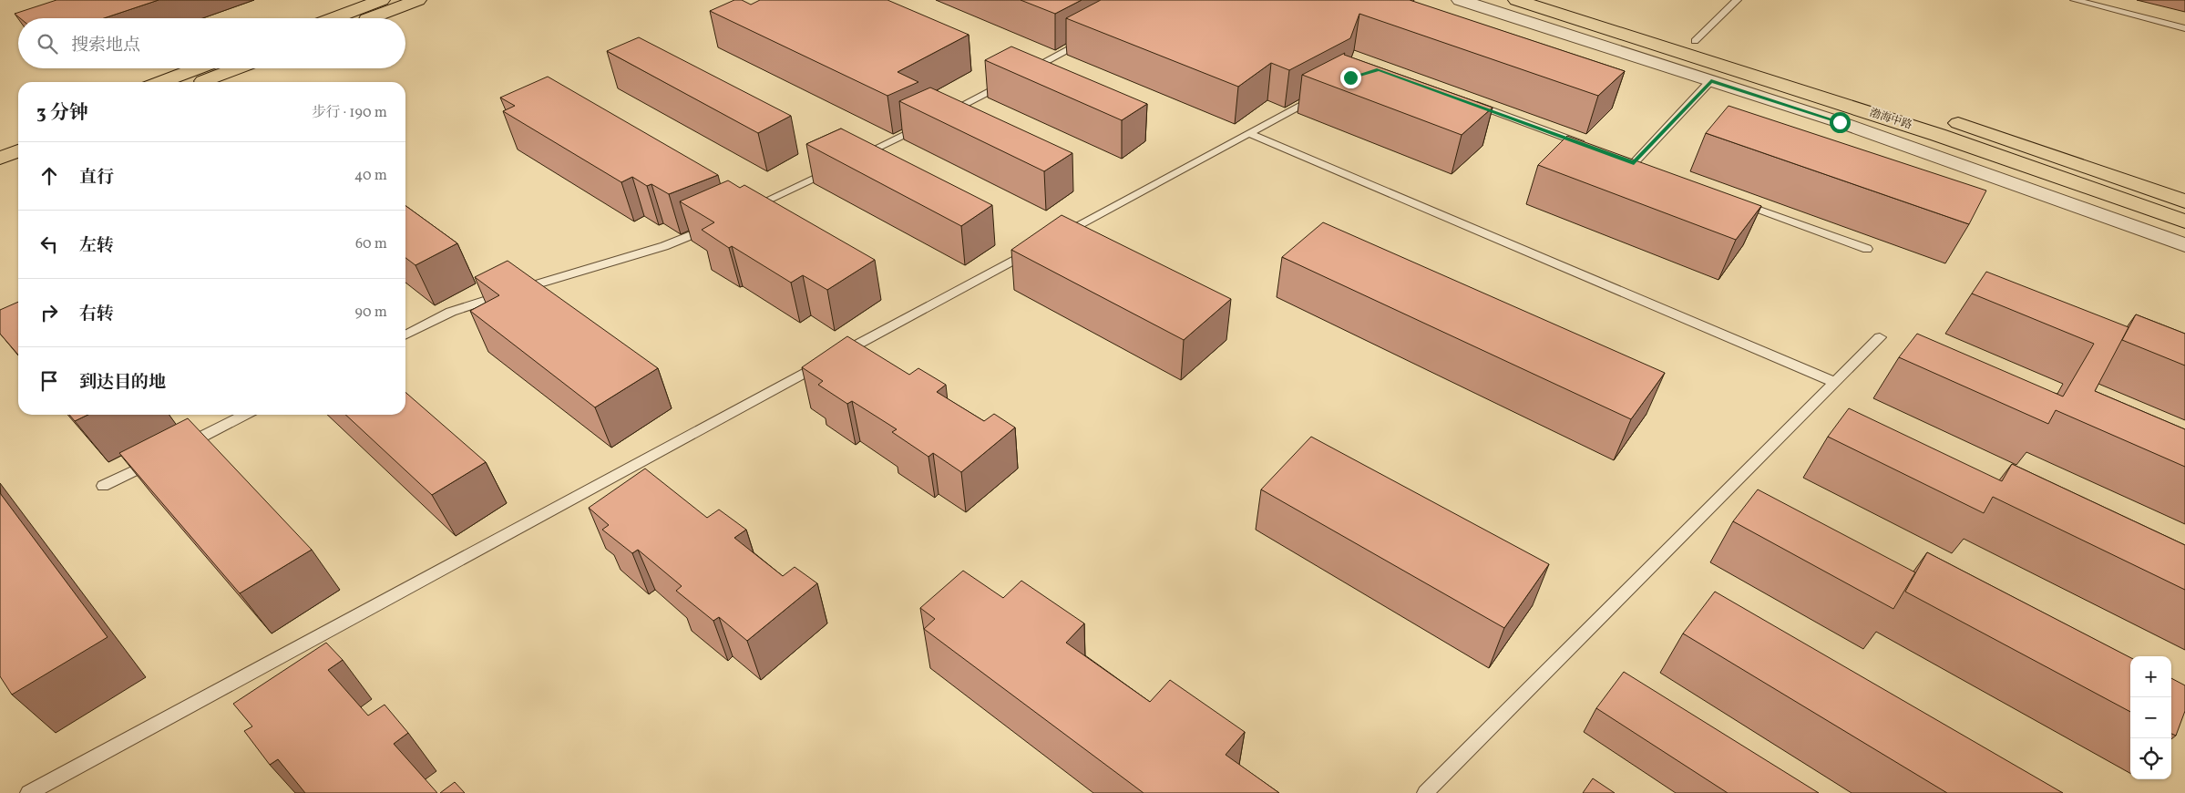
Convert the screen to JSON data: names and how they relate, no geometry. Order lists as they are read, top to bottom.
{
  "streets": {
    "main road": ["渤海中路"]
  },
  "page": {
    "search": "搜索地点",
    "heading": ["3 分钟", "步行 · 190 m"],
    "list": [
      ["直行", "40 m"],
      ["左转", "60 m"],
      ["右转", "90 m"],
      "到达目的地"
    ],
    "map_buttons": ["+", "−"]
  }
}
